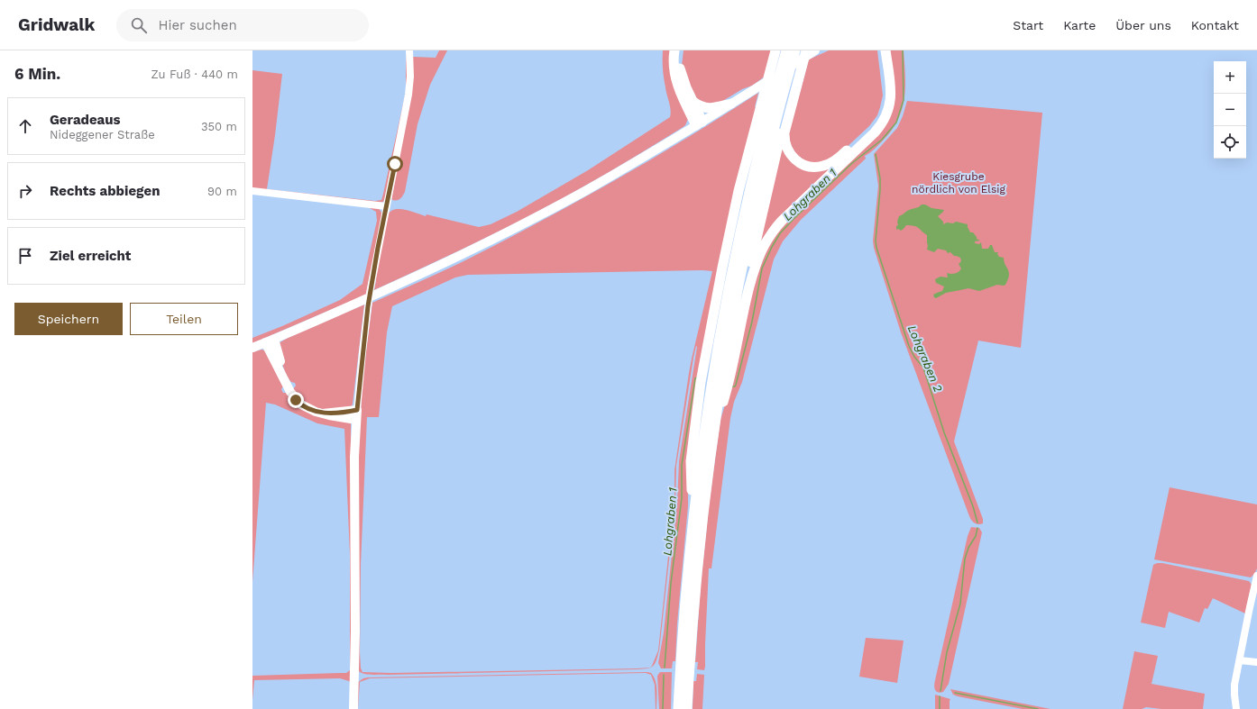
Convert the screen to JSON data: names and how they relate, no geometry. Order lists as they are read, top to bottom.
{
  "water": ["Lohgraben 1", "Lohgraben 2"],
  "parks": ["Kiesgrube nördlich von Elsig"],
  "page": {
    "header": "Gridwalk",
    "search": "Hier suchen",
    "nav": [
      "Start",
      "Karte",
      "Über uns",
      "Kontakt"
    ],
    "heading": ["6 Min.", "Zu Fuß · 440 m"],
    "map_buttons": ["+", "−"],
    "list": [
      ["Geradeaus", "Nideggener Straße", "350 m"],
      ["Rechts abbiegen", "90 m"],
      "Ziel erreicht"
    ],
    "buttons": ["Speichern", "Teilen"]
  }
}
